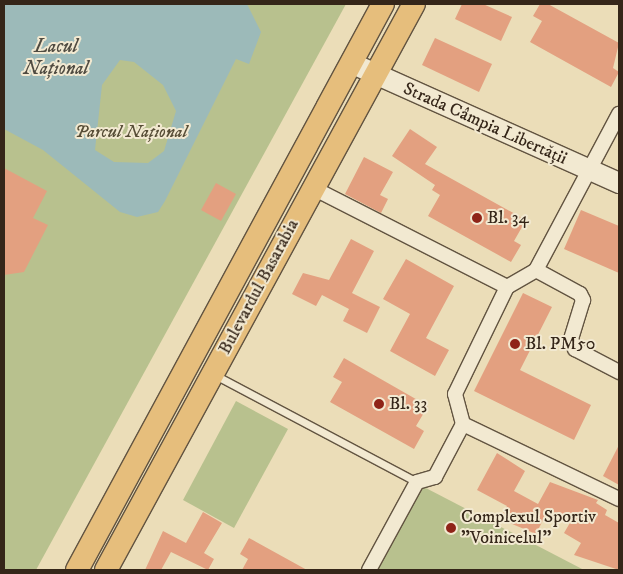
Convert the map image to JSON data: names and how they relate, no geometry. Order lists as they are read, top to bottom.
{
  "streets": {
    "main road": ["Bulevardul Basarabia"],
    "street": ["Strada Câmpia Libertății"]
  },
  "crossings": [
    ["Strada Câmpia Libertății", "Bulevardul Basarabia"]
  ],
  "water": ["Lacul Național"],
  "parks": ["Parcul Național"],
  "places": [
    "Bl. 34",
    "Bl. PM50",
    "Bl. 33",
    "Complexul Sportiv \"Voinicelul\""
  ]
}
